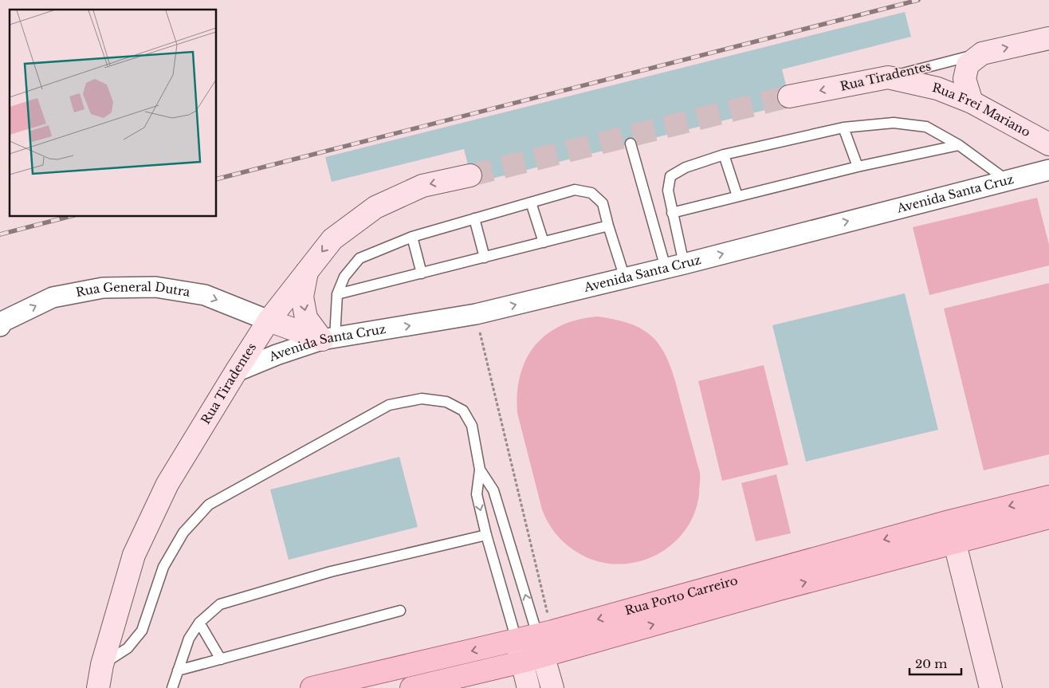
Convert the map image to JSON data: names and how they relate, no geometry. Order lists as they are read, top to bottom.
{
  "streets": {
    "main road": ["Rua Porto Carreiro"],
    "street": [
      "Rua Tiradentes",
      "Rua Frei Mariano",
      "Avenida Santa Cruz",
      "Rua General Dutra"
    ]
  },
  "crossings": [
    ["Rua Tiradentes", "Rua Frei Mariano"],
    ["Rua Tiradentes", "Avenida Santa Cruz"],
    ["Rua Tiradentes", "Rua General Dutra"]
  ],
  "one_way": ["Avenida Santa Cruz", "Rua General Dutra"],
  "scale_bar": "20 m"
}
